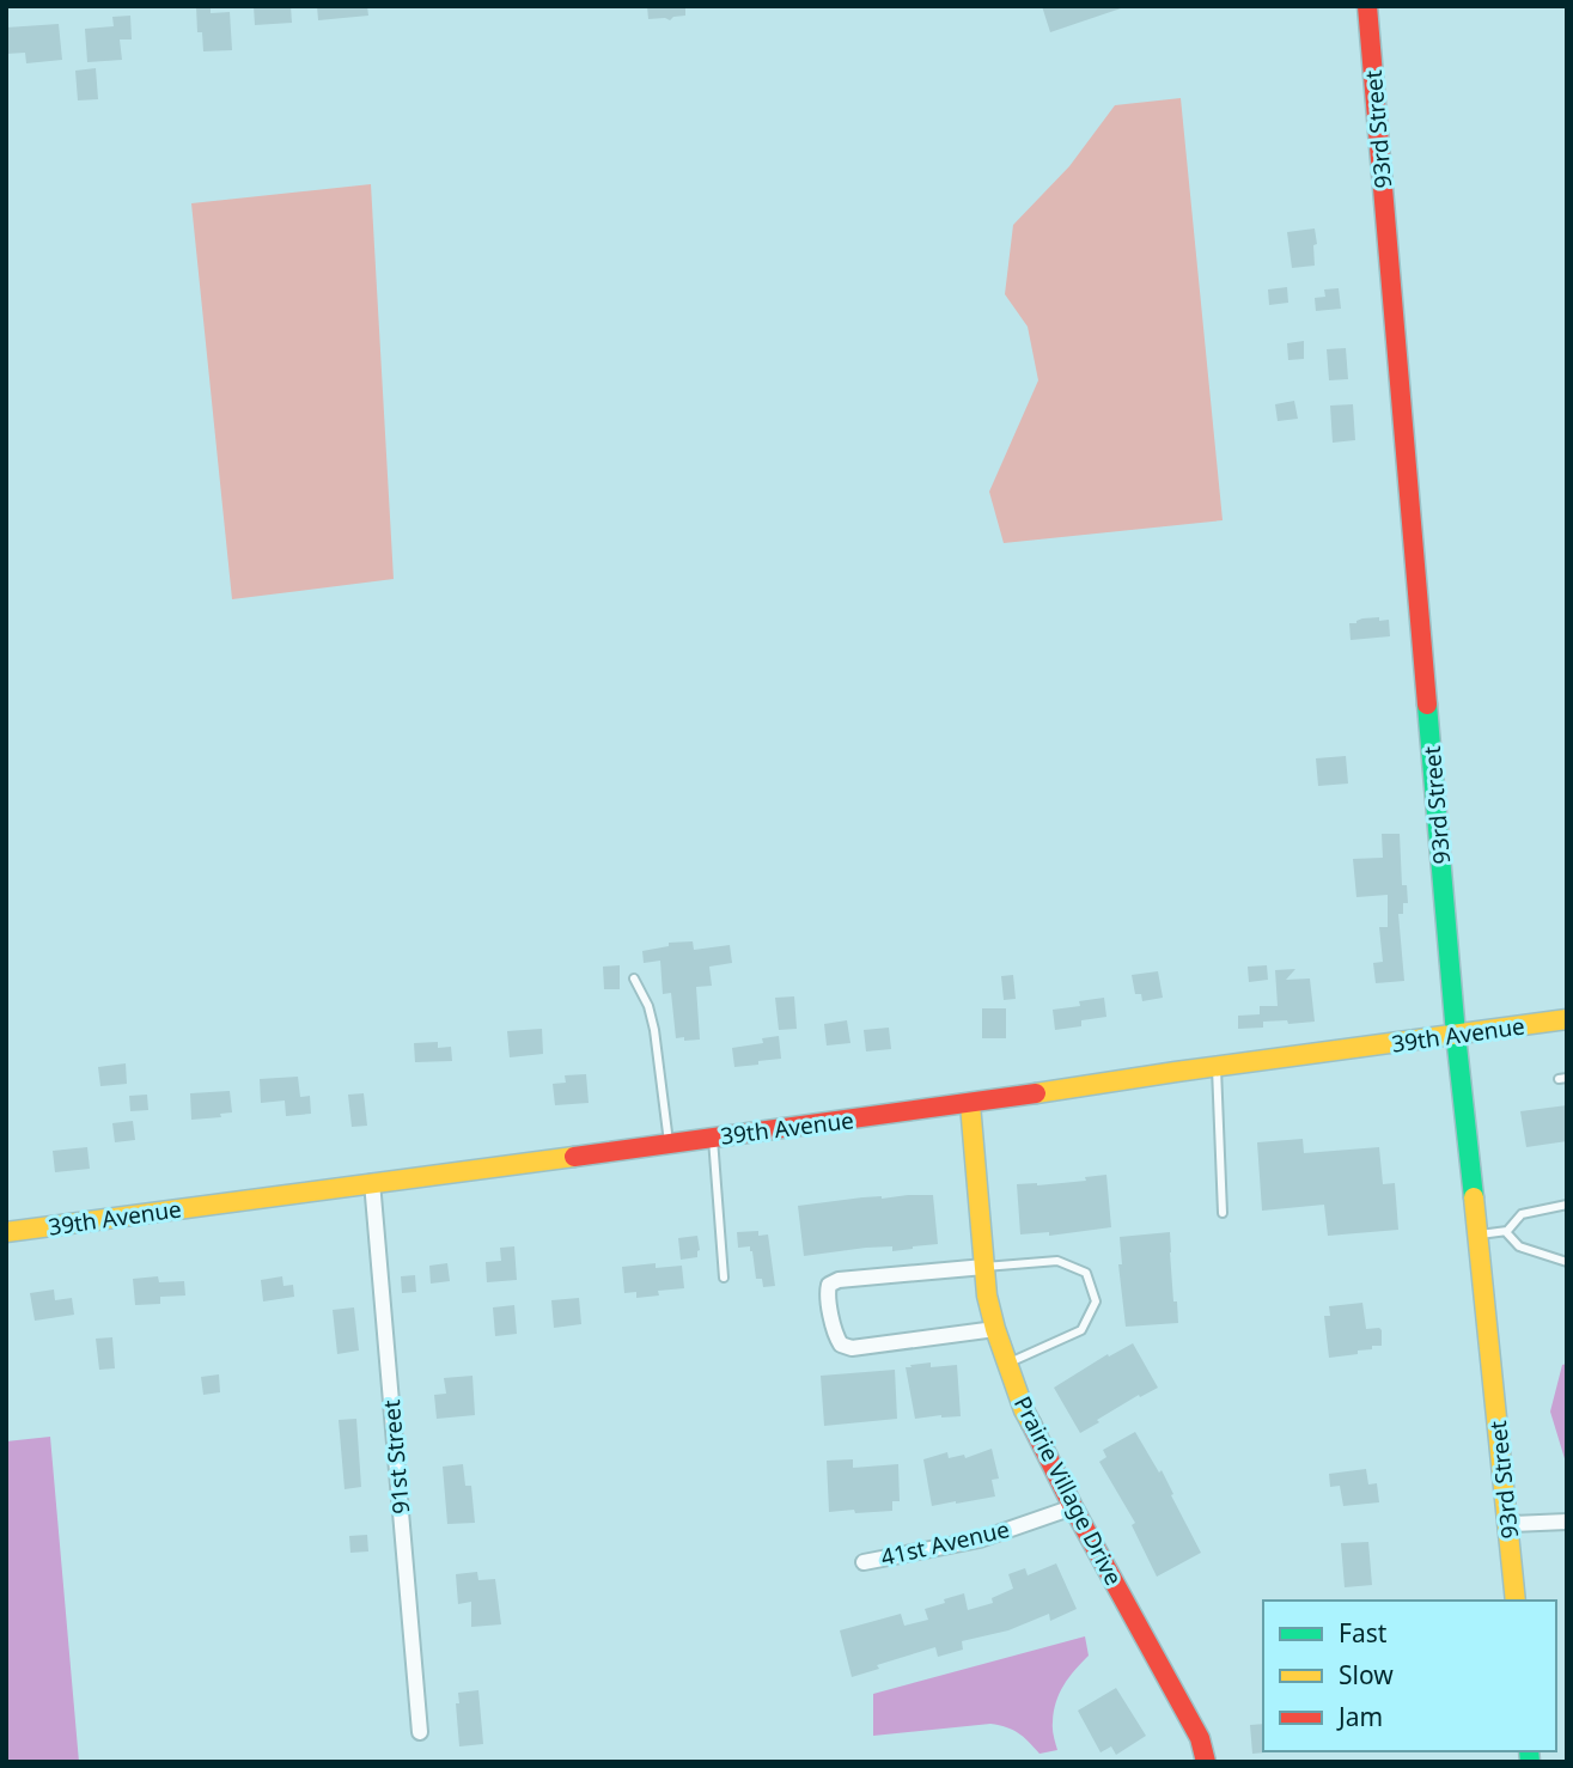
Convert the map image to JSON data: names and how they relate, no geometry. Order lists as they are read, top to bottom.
{
  "streets": {
    "street": [
      "93rd Street",
      "39th Avenue",
      "91st Street",
      "Prairie Village Drive",
      "41st Avenue"
    ]
  },
  "crossings": [
    ["93rd Street", "39th Avenue"],
    ["39th Avenue", "91st Street"],
    ["39th Avenue", "Prairie Village Drive"],
    ["Prairie Village Drive", "41st Avenue"]
  ],
  "legend": ["Fast", "Slow", "Jam"]
}
